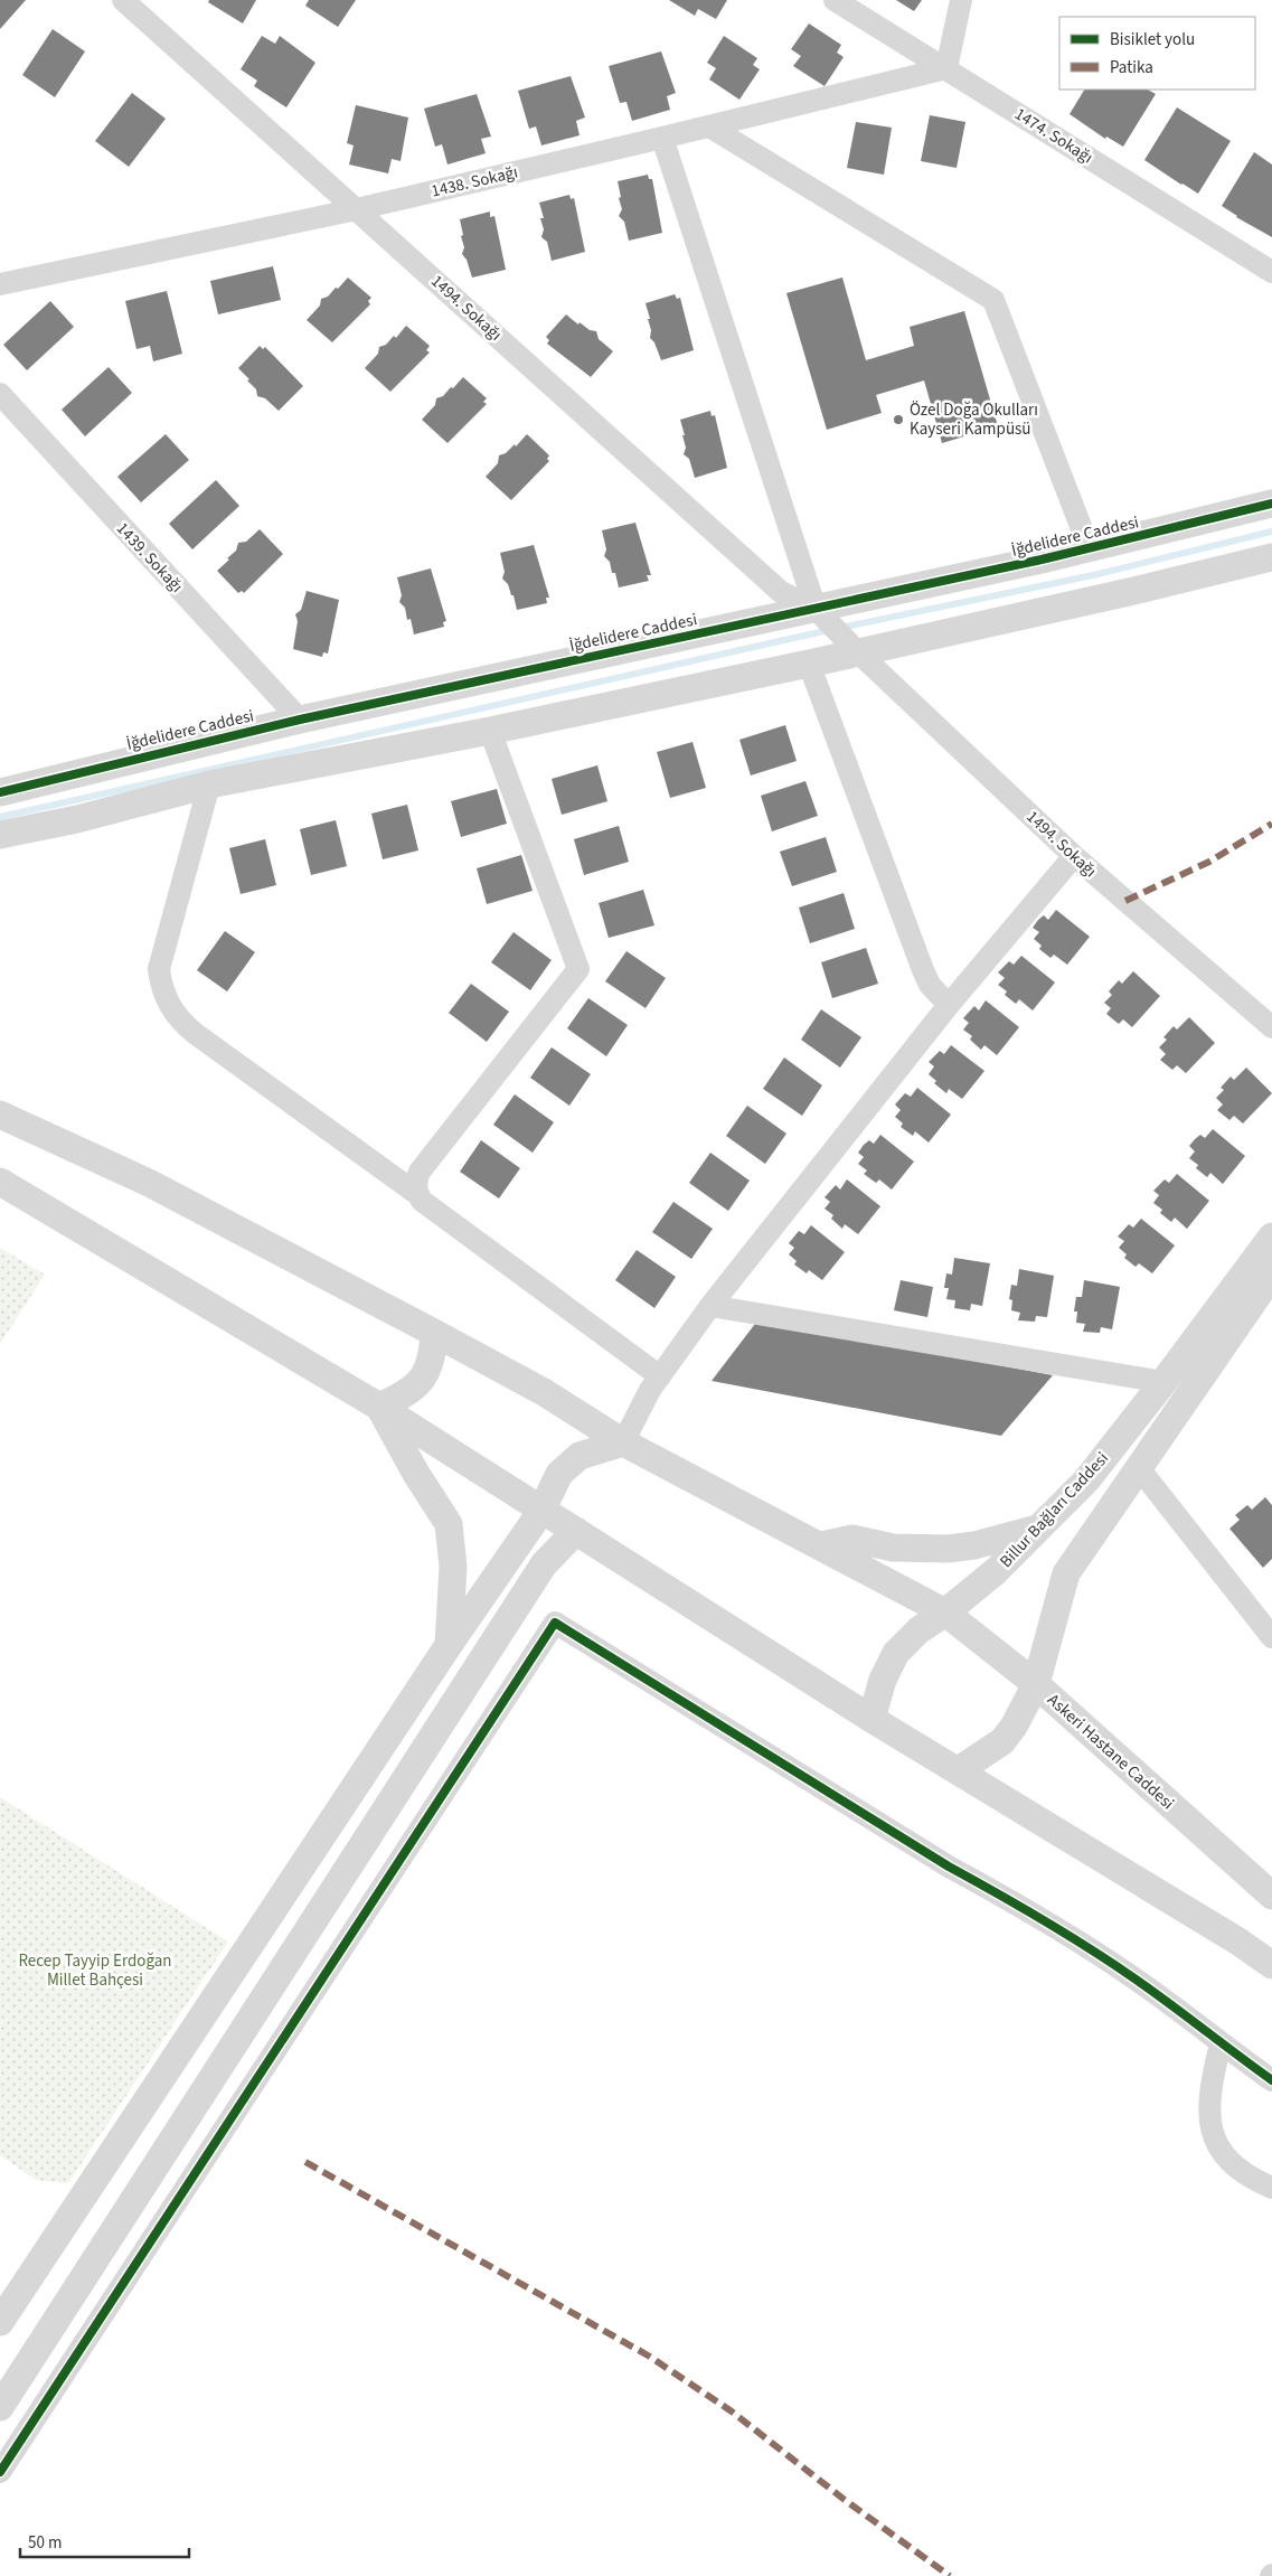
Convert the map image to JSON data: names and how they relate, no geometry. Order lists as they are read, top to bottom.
{
  "streets": {
    "street": [
      "1474. Sokağı",
      "1438. Sokağı",
      "1494. Sokağı",
      "İğdelidere Caddesi",
      "1439. Sokağı",
      "Billur Bağları Caddesi",
      "Askeri Hastane Caddesi"
    ]
  },
  "crossings": [
    ["1474. Sokağı", "1438. Sokağı"],
    ["1438. Sokağı", "1494. Sokağı"],
    ["1494. Sokağı", "İğdelidere Caddesi"],
    ["İğdelidere Caddesi", "1439. Sokağı"],
    ["Billur Bağları Caddesi", "Askeri Hastane Caddesi"]
  ],
  "parks": ["Recep Tayyip Erdoğan Millet Bahçesi"],
  "places": ["Özel Doğa Okulları Kayseri Kampüsü"],
  "legend": ["Bisiklet yolu", "Patika"],
  "scale_bar": "50 m"
}
